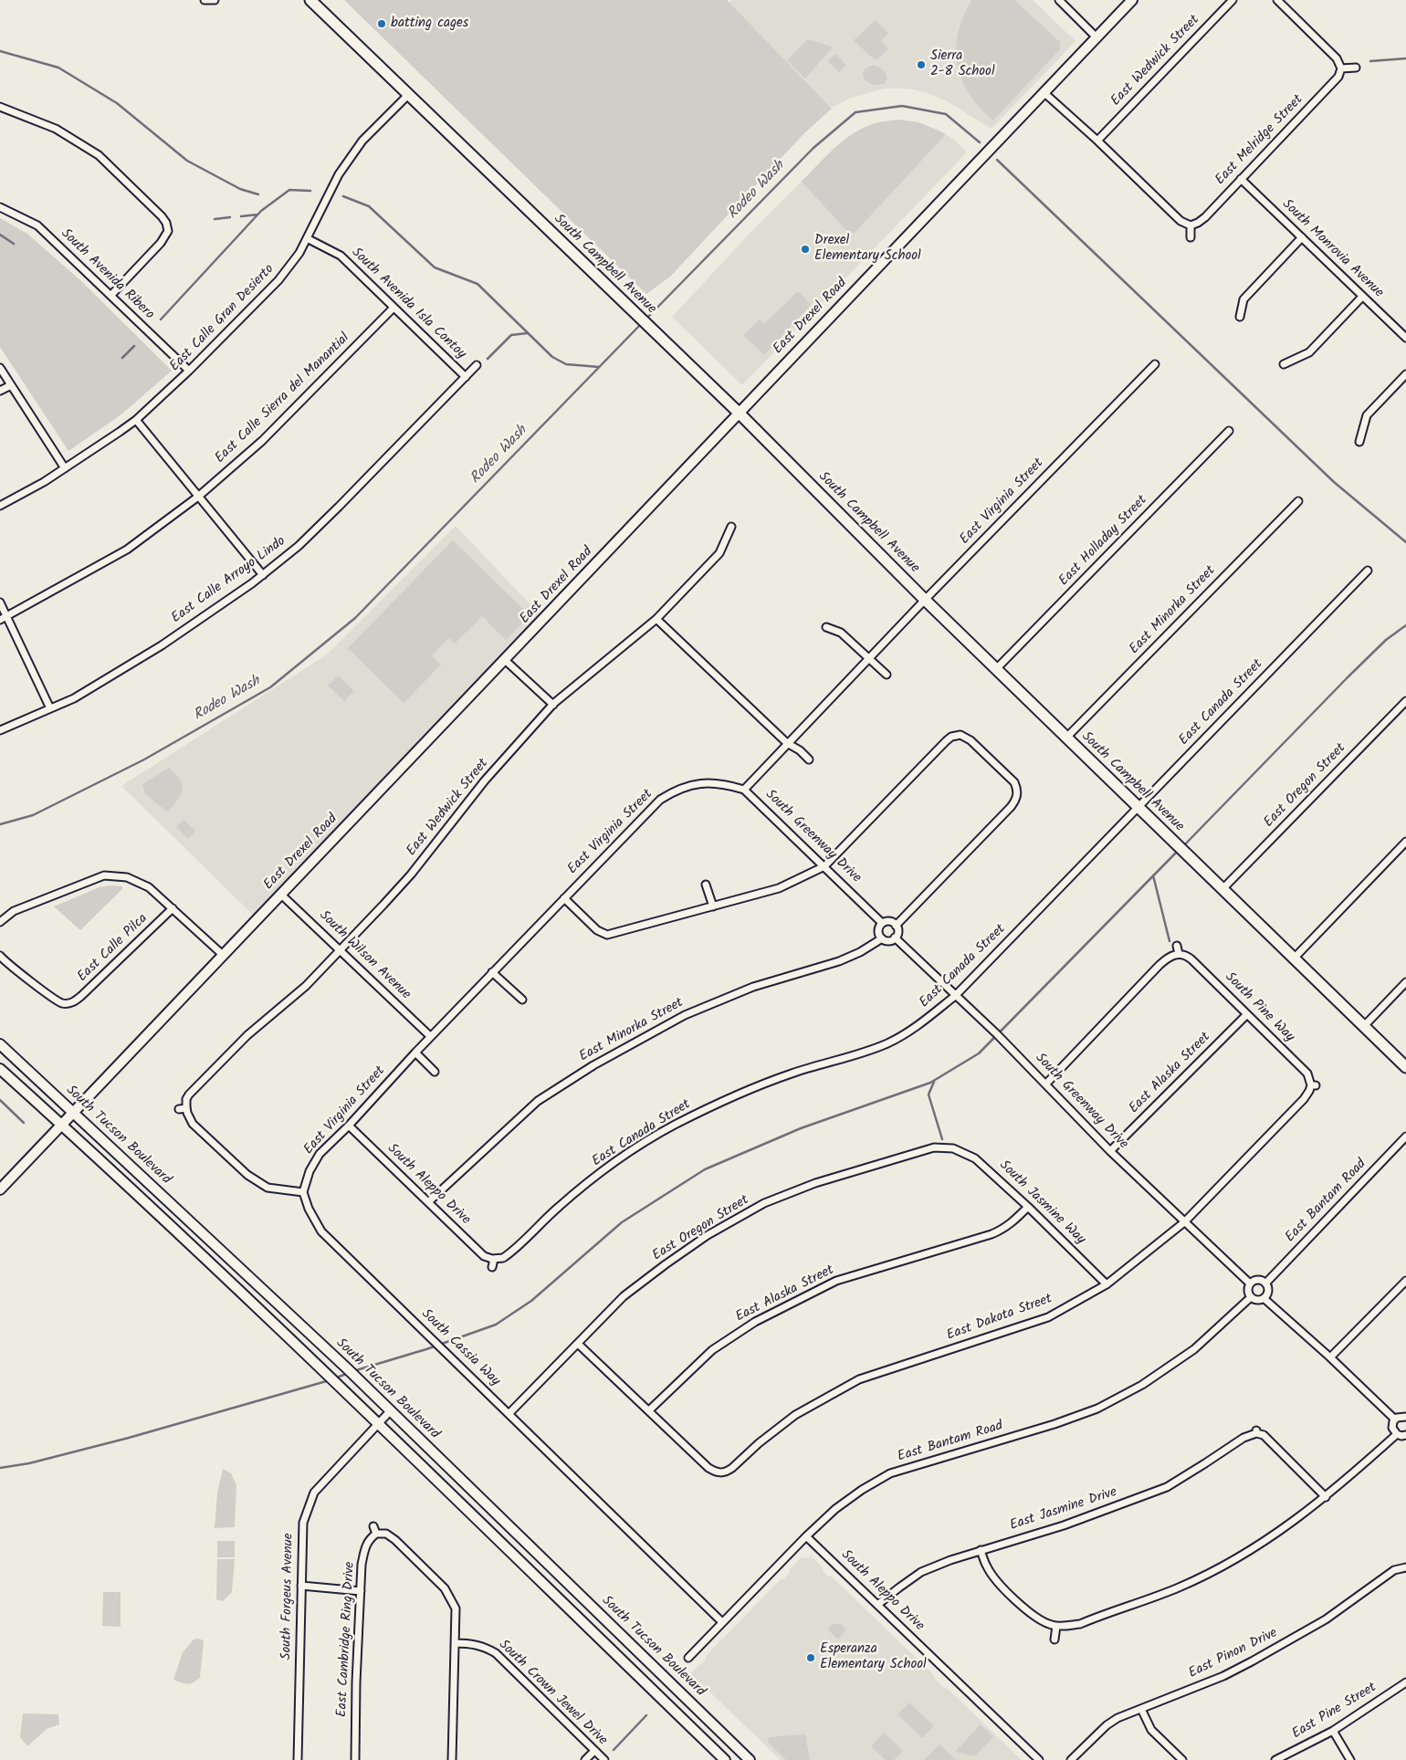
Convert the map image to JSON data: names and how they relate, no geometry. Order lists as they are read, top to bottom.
{
  "streets": {
    "main road": ["South Campbell Avenue", "East Drexel Road", "South Tucson Boulevard"],
    "street": [
      "East Wedwick Street",
      "East Melridge Street",
      "South Monrovia Avenue",
      "South Avenida Ribero",
      "South Avenida Isla Contoy",
      "East Calle Gran Desierto",
      "East Calle Sierra del Manantial",
      "East Virginia Street",
      "East Holladay Street",
      "East Calle Arroyo Lindo",
      "East Minorka Street",
      "East Canada Street",
      "East Oregon Street",
      "South Greenway Drive",
      "East Calle Pilca",
      "South Wilson Avenue",
      "South Pine Way",
      "East Alaska Street",
      "South Aleppo Drive",
      "East Bantam Road",
      "South Jasmine Way",
      "East Dakota Street",
      "South Cassia Way",
      "East Jasmine Drive",
      "South Forgeus Avenue",
      "East Cambridge Ring Drive",
      "East Pinon Drive",
      "South Crown Jewel Drive",
      "East Pine Street"
    ]
  },
  "crossings": [
    ["East Wedwick Street", "East Virginia Street"],
    ["East Wedwick Street", "South Wilson Avenue"],
    ["East Wedwick Street", "South Cassia Way"],
    ["East Melridge Street", "South Monrovia Avenue"],
    ["South Campbell Avenue", "East Drexel Road"],
    ["South Campbell Avenue", "East Calle Gran Desierto"],
    ["South Campbell Avenue", "East Virginia Street"],
    ["South Campbell Avenue", "East Holladay Street"],
    ["South Campbell Avenue", "East Minorka Street"],
    ["South Campbell Avenue", "East Canada Street"],
    ["South Campbell Avenue", "East Oregon Street"],
    ["South Avenida Ribero", "East Calle Gran Desierto"],
    ["South Avenida Isla Contoy", "East Calle Gran Desierto"],
    ["South Avenida Isla Contoy", "East Calle Sierra del Manantial"],
    ["South Avenida Isla Contoy", "East Calle Arroyo Lindo"],
    ["East Drexel Road", "South Wilson Avenue"],
    ["East Drexel Road", "South Tucson Boulevard"],
    ["East Virginia Street", "South Greenway Drive"],
    ["East Virginia Street", "South Wilson Avenue"],
    ["East Virginia Street", "South Aleppo Drive"],
    ["East Virginia Street", "South Cassia Way"],
    ["East Minorka Street", "South Greenway Drive"],
    ["East Minorka Street", "South Aleppo Drive"],
    ["East Canada Street", "South Greenway Drive"],
    ["East Canada Street", "South Aleppo Drive"],
    ["East Oregon Street", "South Jasmine Way"],
    ["East Oregon Street", "South Cassia Way"],
    ["South Greenway Drive", "East Alaska Street"],
    ["South Greenway Drive", "East Bantam Road"],
    ["South Greenway Drive", "East Dakota Street"],
    ["South Pine Way", "East Alaska Street"],
    ["South Pine Way", "East Dakota Street"],
    ["East Alaska Street", "South Jasmine Way"],
    ["East Alaska Street", "East Dakota Street"],
    ["South Tucson Boulevard", "South Forgeus Avenue"],
    ["South Aleppo Drive", "East Bantam Road"],
    ["South Aleppo Drive", "East Jasmine Drive"],
    ["East Bantam Road", "South Cassia Way"],
    ["South Jasmine Way", "East Dakota Street"]
  ],
  "water": ["Rodeo Wash"],
  "places": [
    "batting cages",
    "Sierra 2-8 School",
    "Drexel Elementary School",
    "Esperanza Elementary School"
  ]
}
